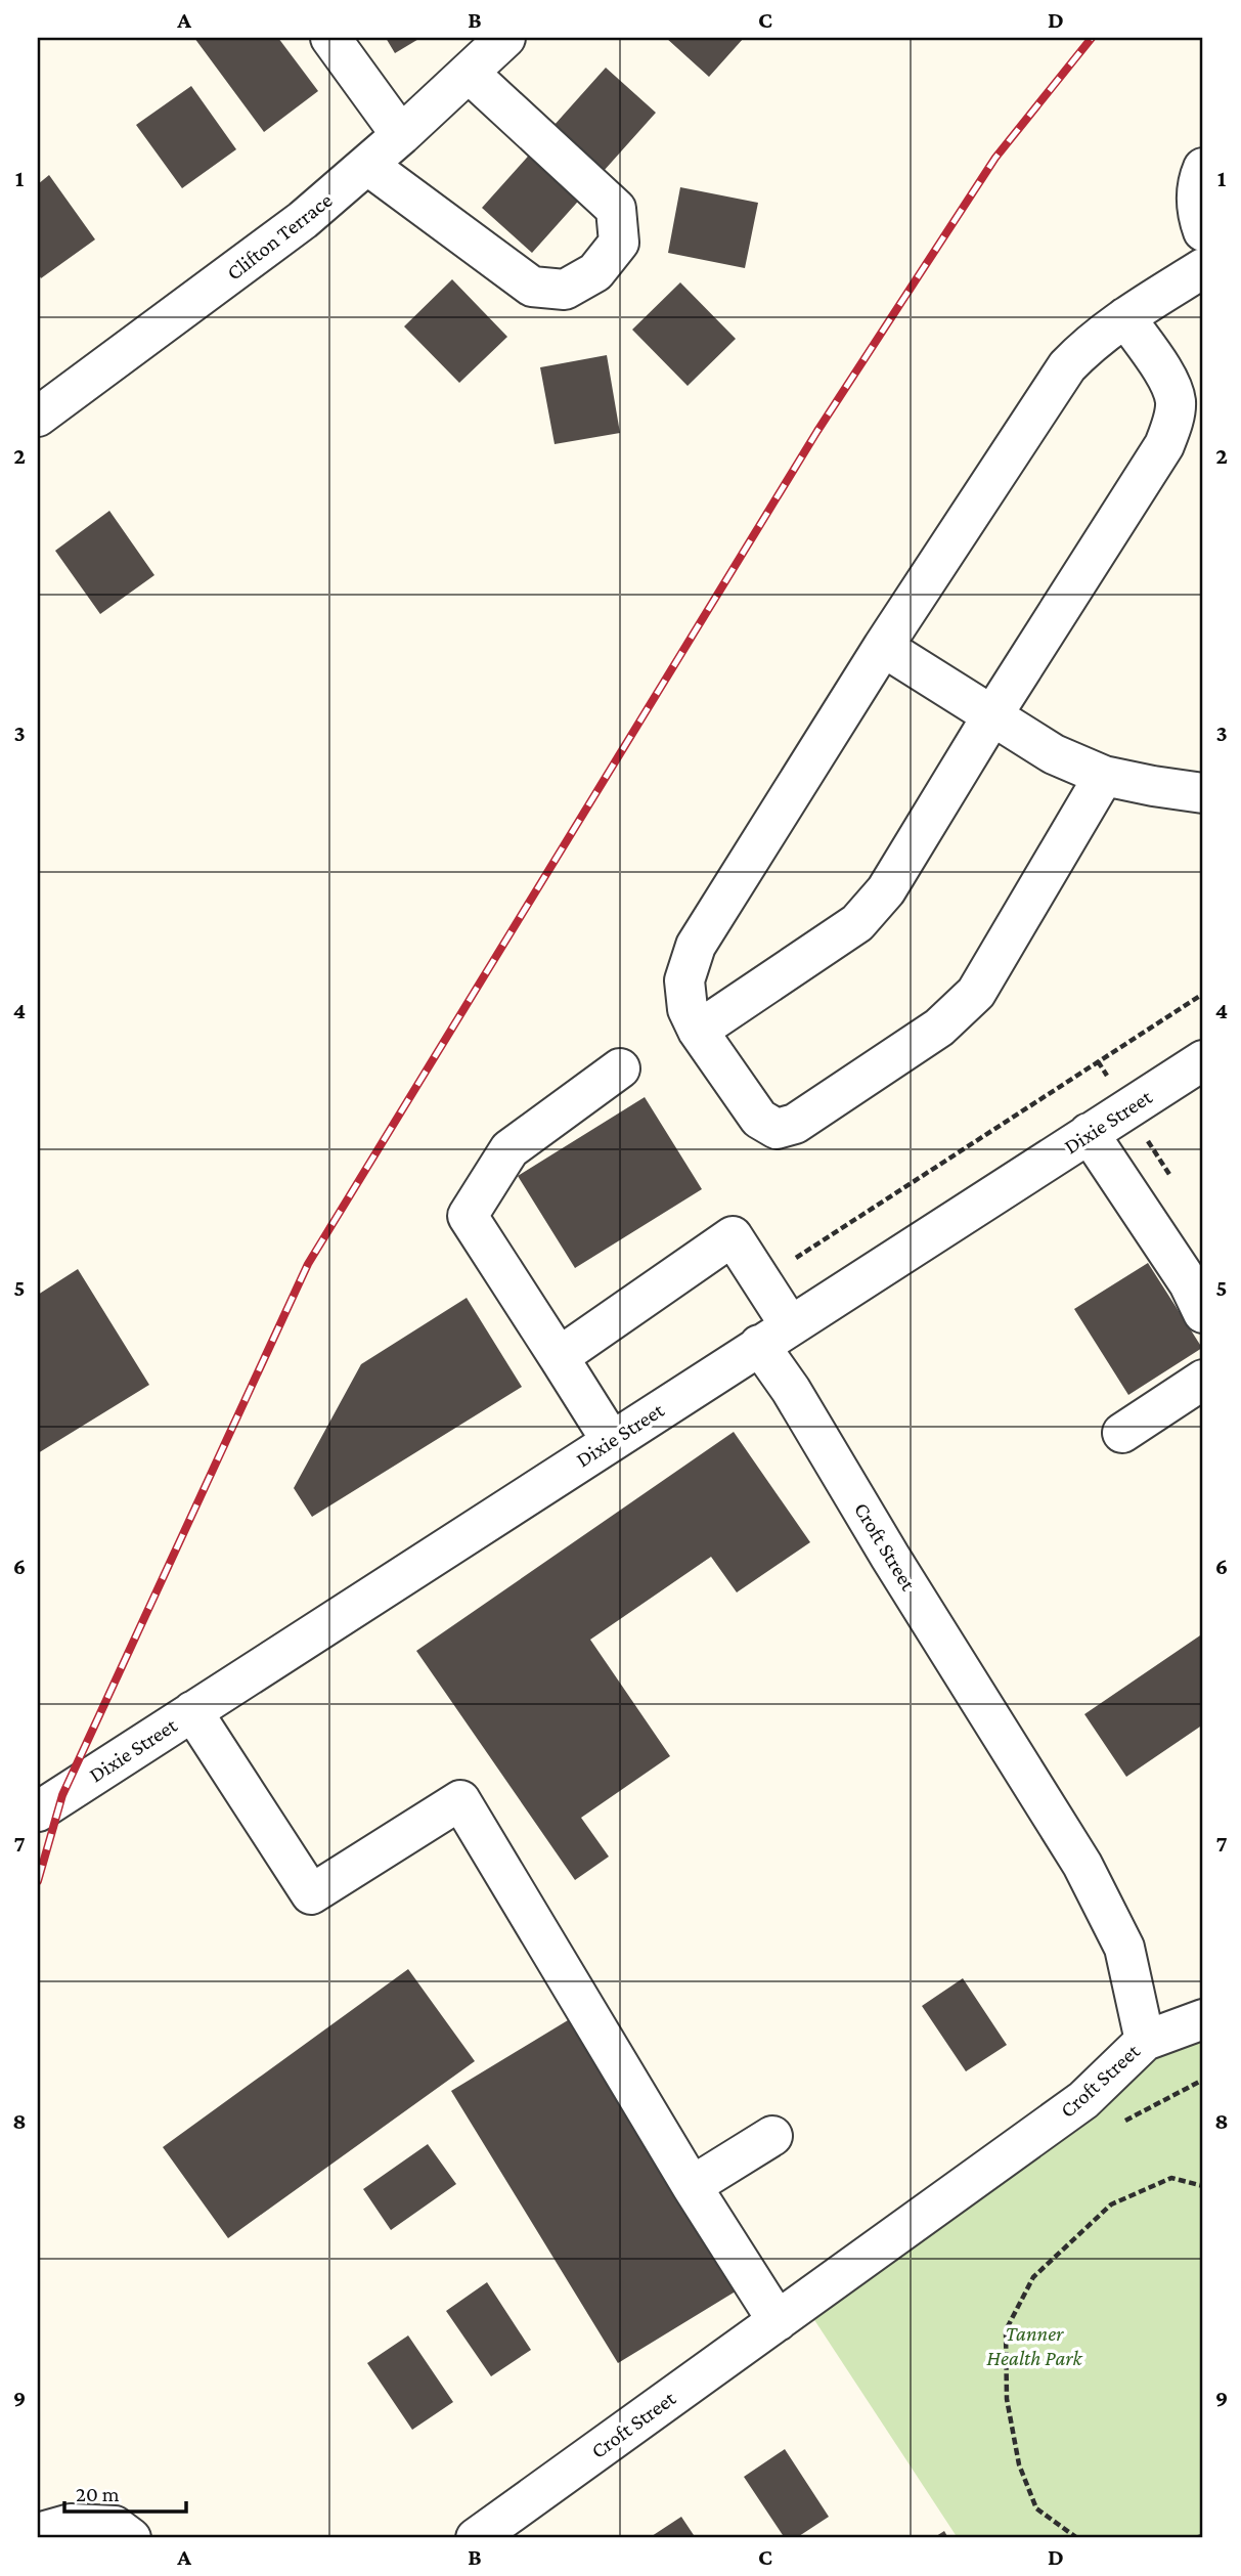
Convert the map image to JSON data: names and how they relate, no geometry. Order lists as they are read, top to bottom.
{
  "streets": {
    "street": ["Clifton Terrace", "Dixie Street", "Croft Street"]
  },
  "crossings": [
    ["Dixie Street", "Croft Street"]
  ],
  "parks": ["Tanner Health Park"],
  "scale_bar": "20 m",
  "grid": {
    "columns": [
      "A",
      "B",
      "C",
      "D"
    ],
    "rows": [
      "1",
      "2",
      "3",
      "4",
      "5",
      "6",
      "7",
      "8",
      "9"
    ]
  }
}
